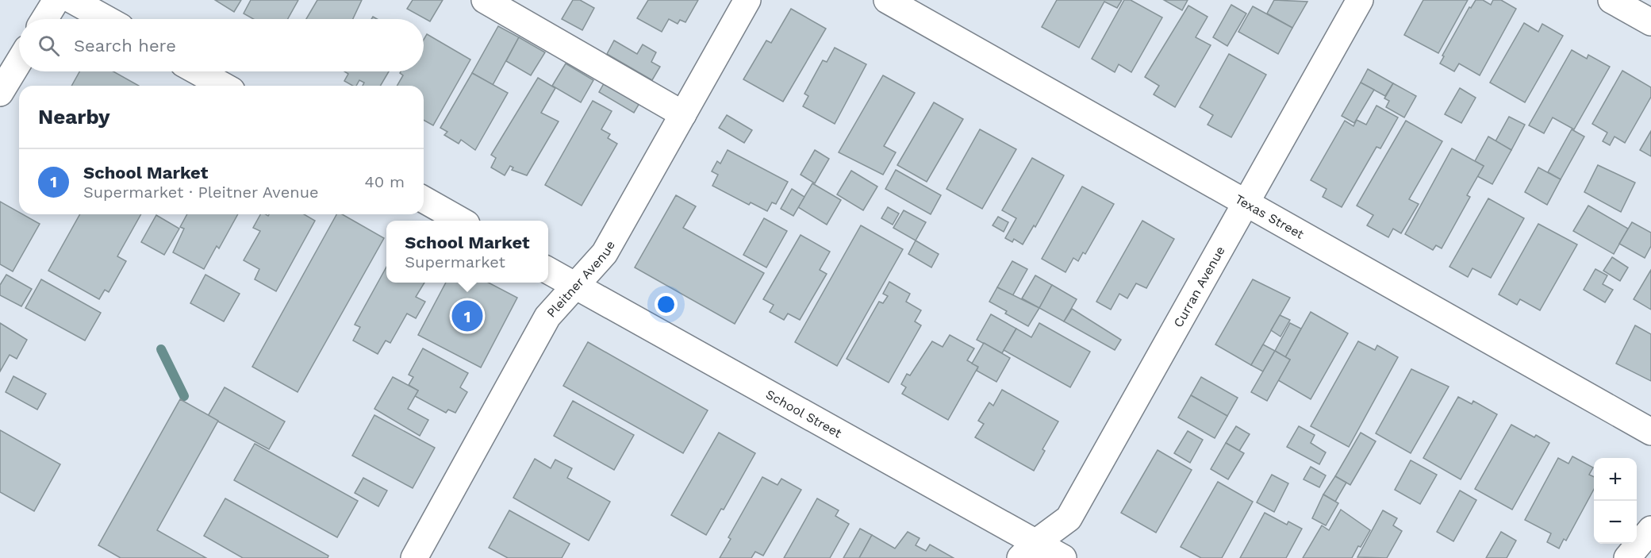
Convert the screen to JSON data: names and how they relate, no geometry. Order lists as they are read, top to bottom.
{
  "streets": {
    "street": [
      "Texas Street",
      "Pleitner Avenue",
      "Curran Avenue",
      "School Street"
    ]
  },
  "crossings": [
    ["Texas Street", "Curran Avenue"],
    ["Pleitner Avenue", "School Street"],
    ["Curran Avenue", "School Street"]
  ],
  "page": {
    "search": "Search here",
    "heading": "Nearby",
    "list": [
      {
        "mark": "1",
        "name": "School Market",
        "note": "Supermarket · Pleitner Avenue",
        "value": "40 m"
      }
    ],
    "popup": ["School Market", "Supermarket"],
    "pins": "1",
    "map_buttons": ["+", "−"]
  }
}
